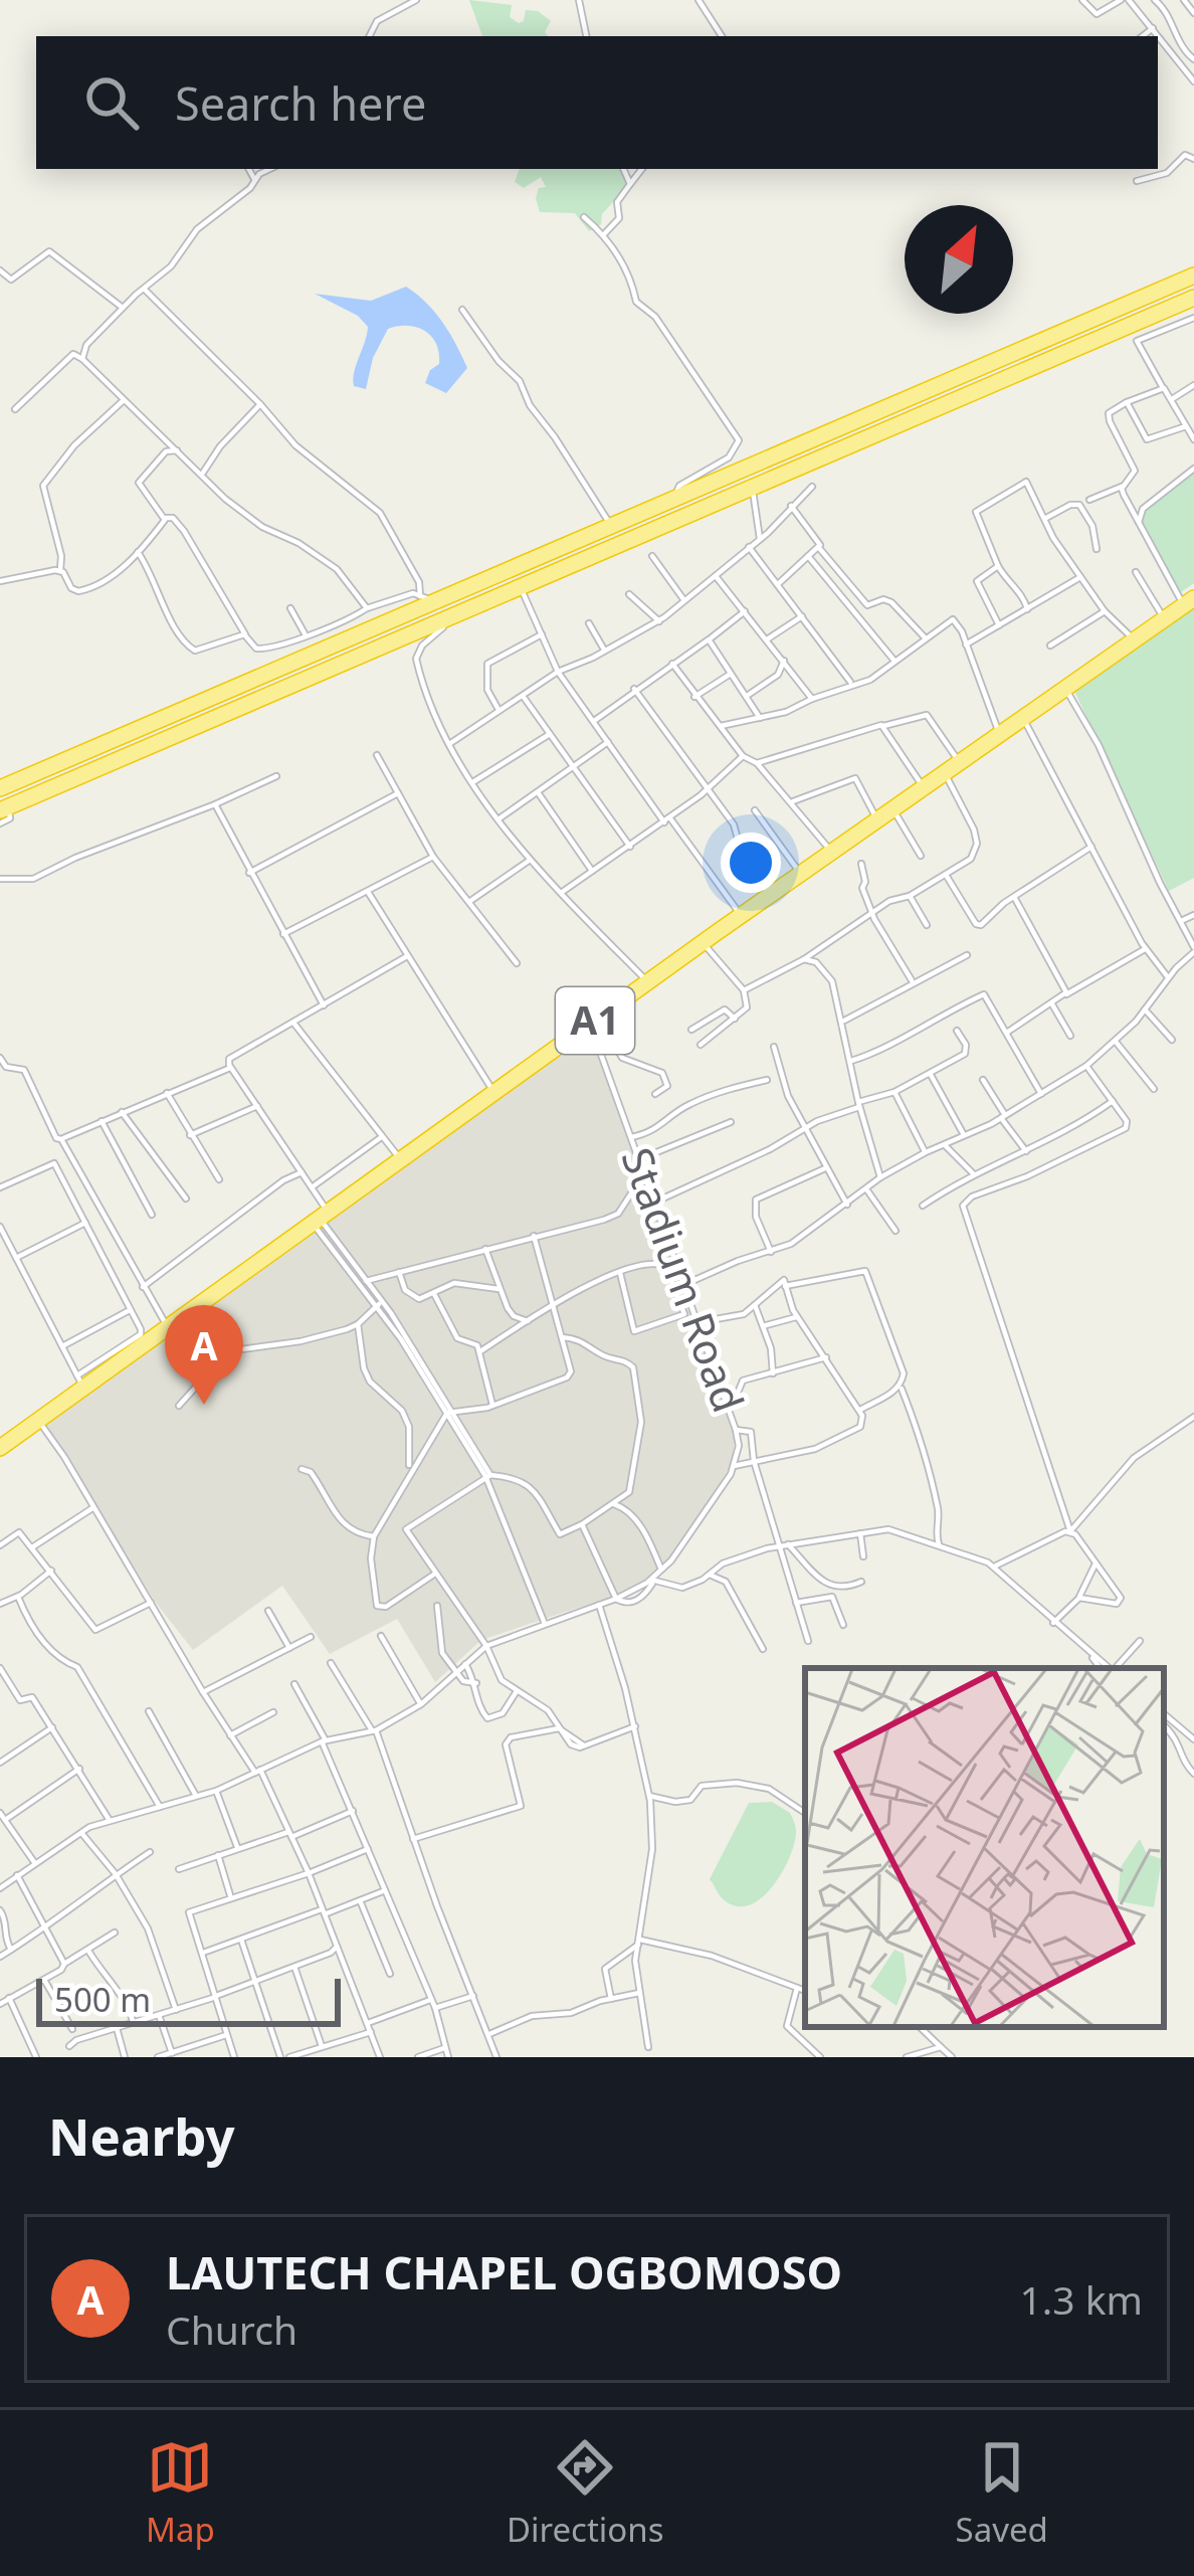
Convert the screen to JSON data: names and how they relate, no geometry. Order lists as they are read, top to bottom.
{
  "streets": {
    "highway": ["A1"],
    "street": ["Stadium Road"]
  },
  "crossings": [
    ["A1", "Stadium Road"]
  ],
  "scale_bar": "500 m",
  "north": "top right",
  "page": {
    "search": "Search here",
    "pins": "A",
    "scale": "500 m",
    "heading": "Nearby",
    "list": [
      {
        "mark": "A",
        "name": "LAUTECH CHAPEL OGBOMOSO",
        "note": "Church",
        "value": "1.3 km"
      }
    ],
    "nav": ["Map", "Directions", "Saved"]
  }
}
